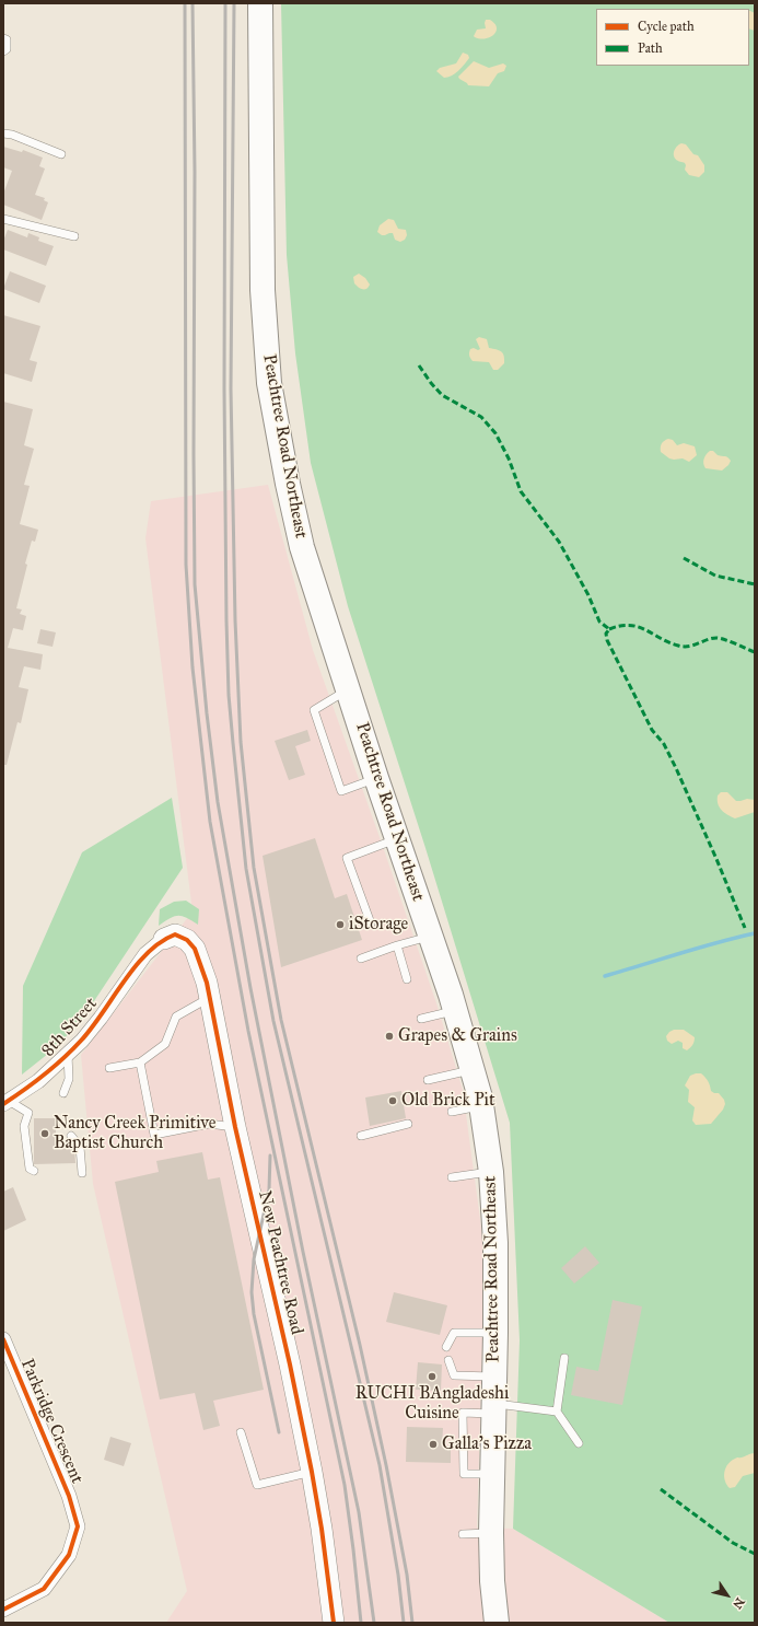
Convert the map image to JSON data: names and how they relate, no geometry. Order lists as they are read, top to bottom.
{
  "streets": {
    "highway": ["Peachtree Road Northeast"],
    "street": ["8th Street", "New Peachtree Road", "Parkridge Crescent"]
  },
  "crossings": [
    ["8th Street", "New Peachtree Road"]
  ],
  "places": [
    "iStorage",
    "Grapes & Grains",
    "Old Brick Pit",
    "Nancy Creek Primitive Baptist Church",
    "RUCHI BAngladeshi Cuisine",
    "Galla's Pizza"
  ],
  "legend": ["Cycle path", "Path"],
  "north": "bottom right"
}
